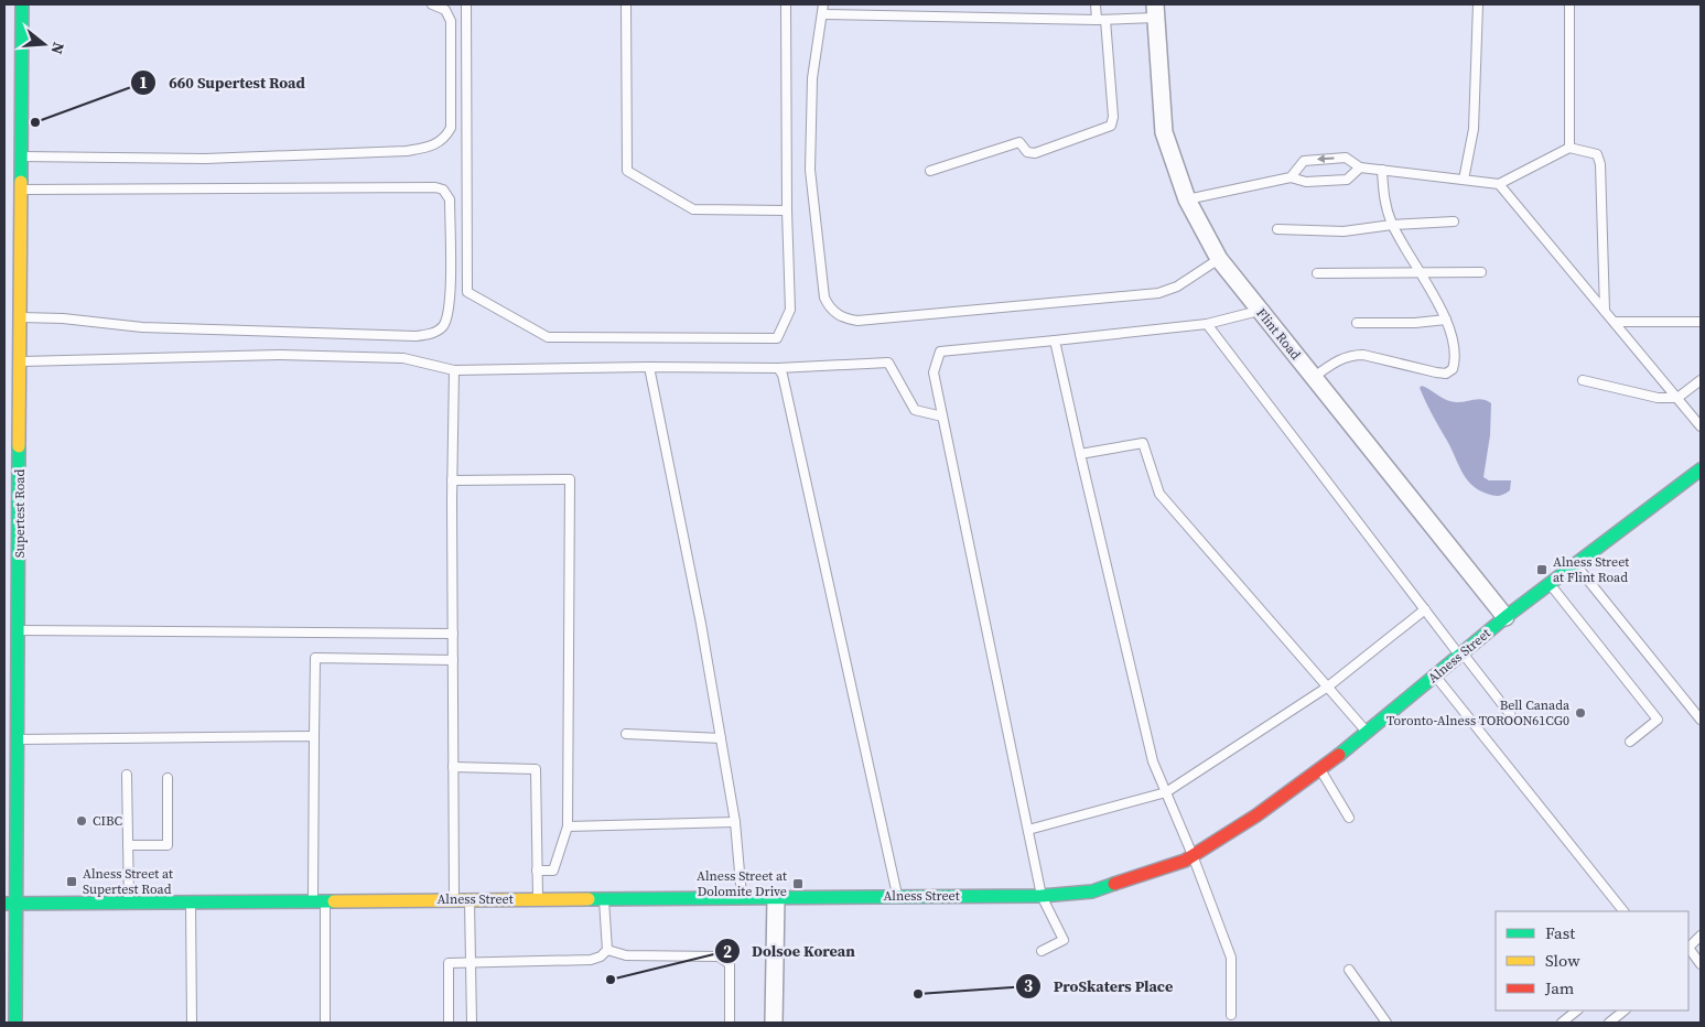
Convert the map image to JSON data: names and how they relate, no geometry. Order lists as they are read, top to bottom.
{
  "streets": {
    "street": ["Flint Road", "Supertest Road", "Alness Street"]
  },
  "crossings": [
    ["Flint Road", "Alness Street"],
    ["Supertest Road", "Alness Street"]
  ],
  "places": {
    "other": [
      "660 Supertest Road",
      "Bell Canada Toronto-Alness TOROON61CG0",
      "CIBC",
      "Dolsoe Korean",
      "ProSkaters Place"
    ],
    "transit": ["Alness Street at Flint Road", "Alness Street at Supertest Road", "Alness Street at Dolomite Drive"]
  },
  "legend": ["Fast", "Slow", "Jam"],
  "north": "right"
}
